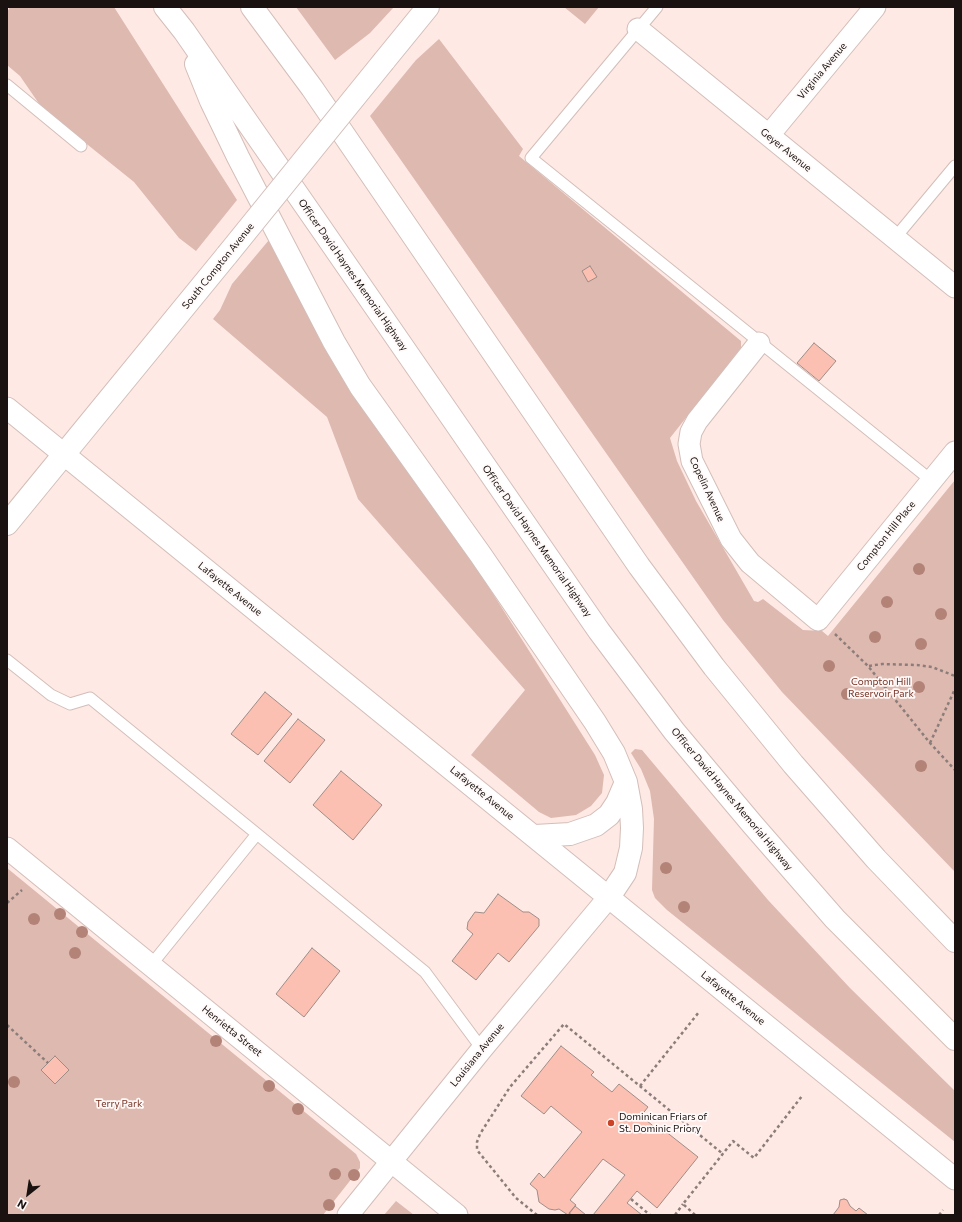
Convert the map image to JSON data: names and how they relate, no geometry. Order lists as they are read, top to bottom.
{
  "streets": {
    "main road": ["South Compton Avenue", "Officer David Haynes Memorial Highway"],
    "street": [
      "Virginia Avenue",
      "Geyer Avenue",
      "Copelin Avenue",
      "Compton Hill Place",
      "Lafayette Avenue",
      "Henrietta Street",
      "Louisiana Avenue"
    ]
  },
  "crossings": [
    ["Virginia Avenue", "Geyer Avenue"],
    ["South Compton Avenue", "Lafayette Avenue"],
    ["Copelin Avenue", "Compton Hill Place"],
    ["Lafayette Avenue", "Louisiana Avenue"],
    ["Henrietta Street", "Louisiana Avenue"]
  ],
  "parks": ["Compton Hill Reservoir Park", "Terry Park"],
  "places": ["Dominican Friars of St. Dominic Priory"],
  "north": "bottom left"
}
